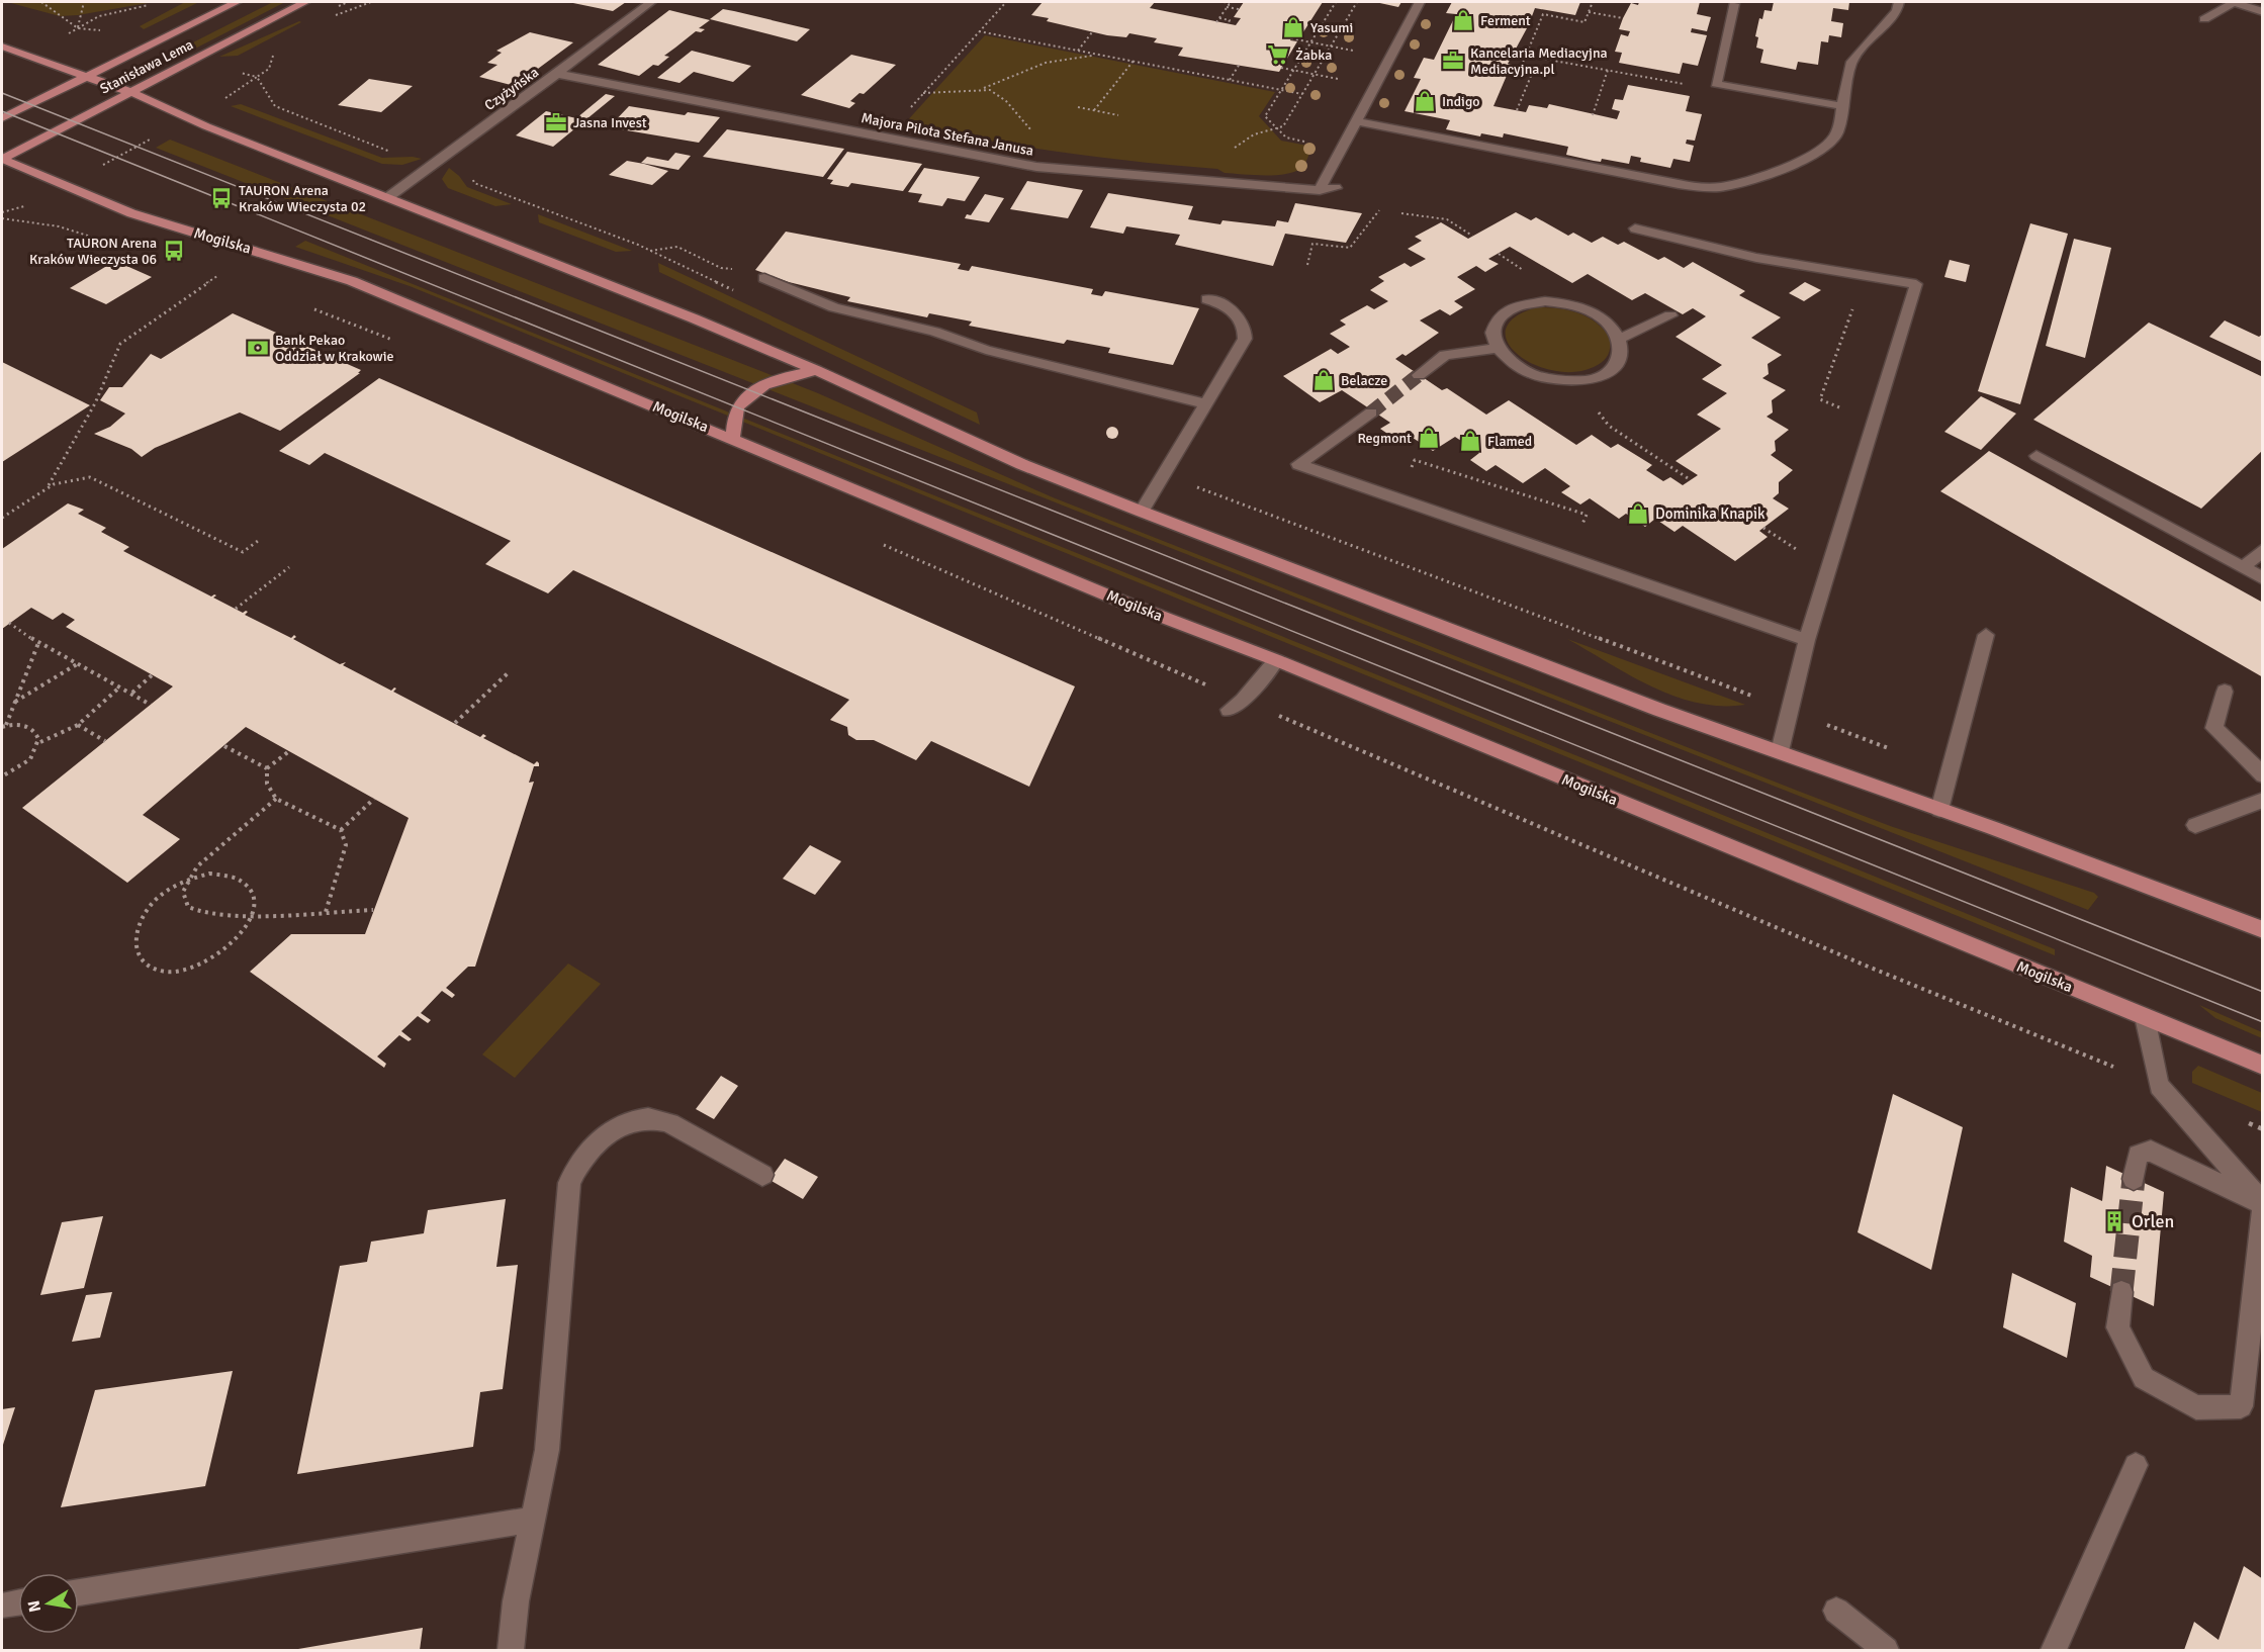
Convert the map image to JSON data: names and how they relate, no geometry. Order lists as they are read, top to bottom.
{
  "streets": {
    "main road": ["Stanisława Lema", "Mogilska"],
    "street": ["Czyżyńska", "Majora Pilota Stefana Janusa"]
  },
  "crossings": [
    ["Stanisława Lema", "Mogilska"],
    ["Czyżyńska", "Majora Pilota Stefana Janusa"]
  ],
  "places": {
    "shop": [
      "Ferment",
      "Yasumi",
      "Indigo",
      "Belacze",
      "Regmont",
      "Flamed",
      "Dominika Knapik"
    ],
    "supermarket": ["Żabka"],
    "office": ["Kancelaria Mediacyjna Mediacyjna.pl", "Jasna Invest"],
    "bus stop": ["TAURON Arena Kraków Wieczysta 02", "TAURON Arena Kraków Wieczysta 06"],
    "bank": ["Bank Pekao Oddział w Krakowie"],
    "building": ["Orlen"]
  },
  "north": "left"
}
